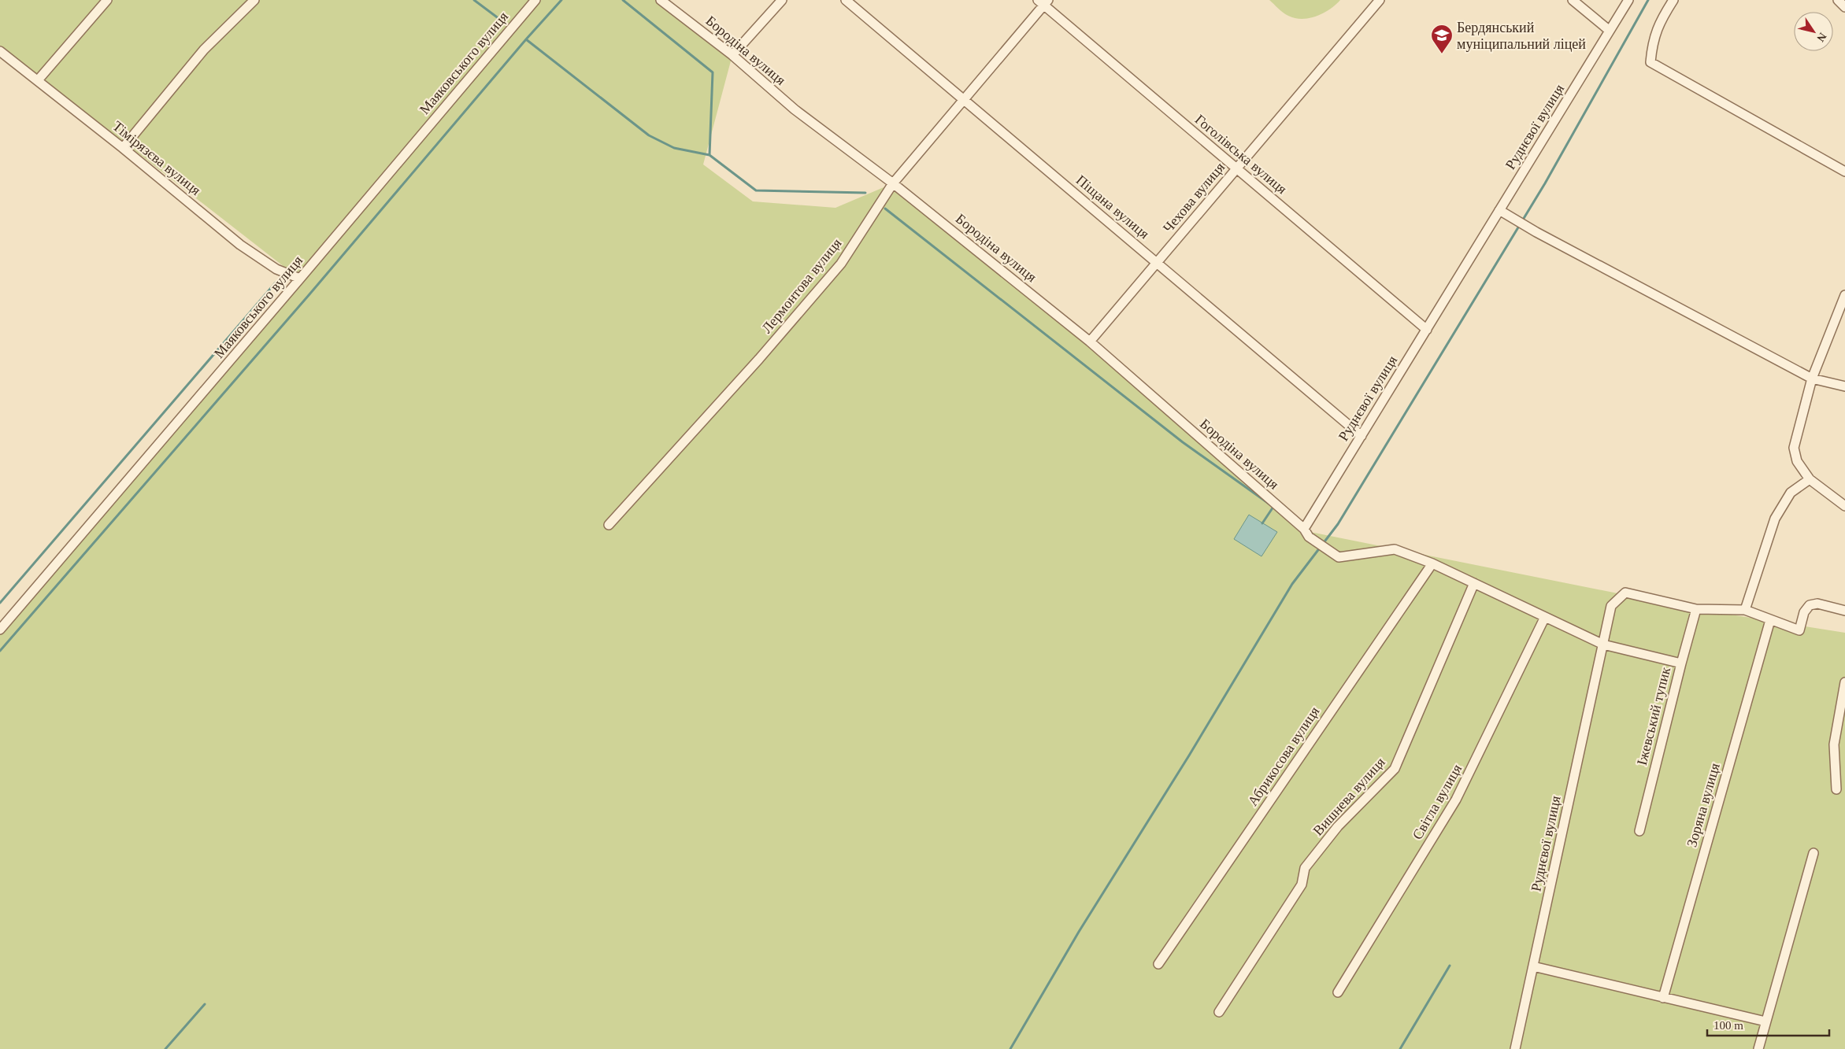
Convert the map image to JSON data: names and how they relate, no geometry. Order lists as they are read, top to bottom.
{
  "streets": {
    "street": [
      "Бородіна вулиця",
      "Маяковського вулиця",
      "Руднєвої вулиця",
      "Гоголівська вулиця",
      "Тімірязєва вулиця",
      "Чехова вулиця",
      "Піщана вулиця",
      "Лермонтова вулиця",
      "Іжевський тупик",
      "Абрикосова вулиця",
      "Вишнева вулиця",
      "Світла вулиця",
      "Зоряна вулиця"
    ]
  },
  "crossings": [
    ["Бородіна вулиця", "Руднєвої вулиця"],
    ["Бородіна вулиця", "Чехова вулиця"],
    ["Бородіна вулиця", "Лермонтова вулиця"],
    ["Маяковського вулиця", "Тімірязєва вулиця"],
    ["Руднєвої вулиця", "Гоголівська вулиця"],
    ["Руднєвої вулиця", "Піщана вулиця"],
    ["Руднєвої вулиця", "Іжевський тупик"],
    ["Руднєвої вулиця", "Зоряна вулиця"],
    ["Гоголівська вулиця", "Чехова вулиця"],
    ["Гоголівська вулиця", "Лермонтова вулиця"],
    ["Чехова вулиця", "Піщана вулиця"],
    ["Піщана вулиця", "Лермонтова вулиця"]
  ],
  "places": {
    "school or university": ["Бердянський муніципальний ліцей"]
  },
  "scale_bar": "100 m",
  "north": "bottom right"
}
